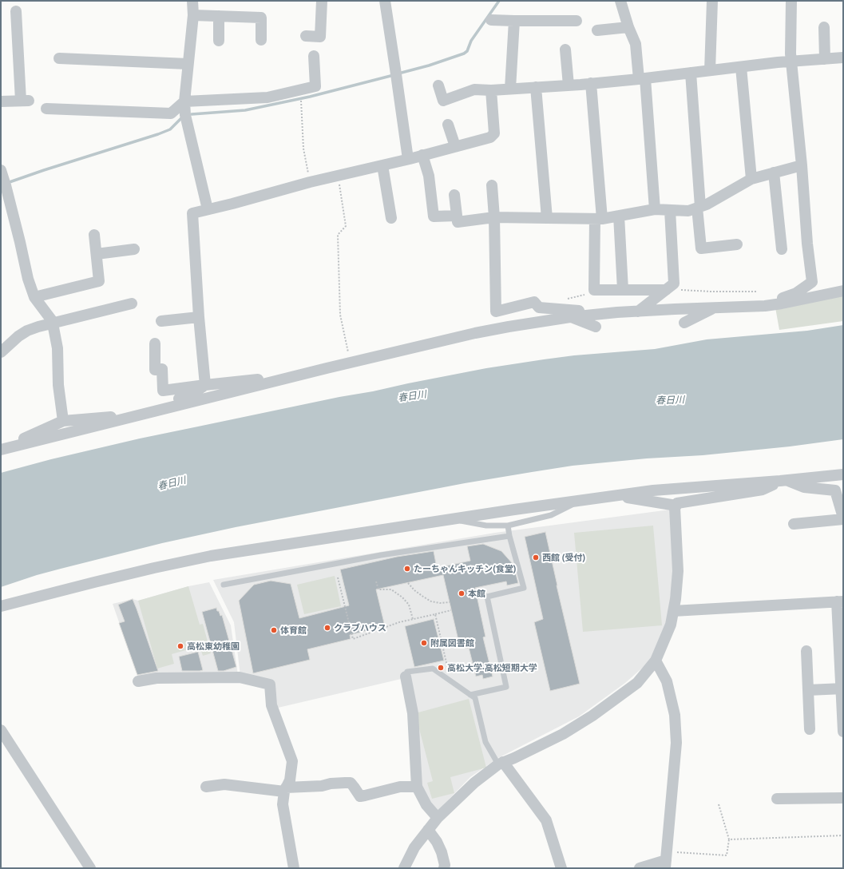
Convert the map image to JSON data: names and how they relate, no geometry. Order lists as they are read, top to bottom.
{
  "water": ["春日川"],
  "places": [
    "西館 (受付)",
    "たーちゃんキッチン(食堂)",
    "本館",
    "クラブハウス",
    "体育館",
    "附属図書館",
    "高松東幼稚園",
    "高松大学·高松短期大学"
  ]
}
